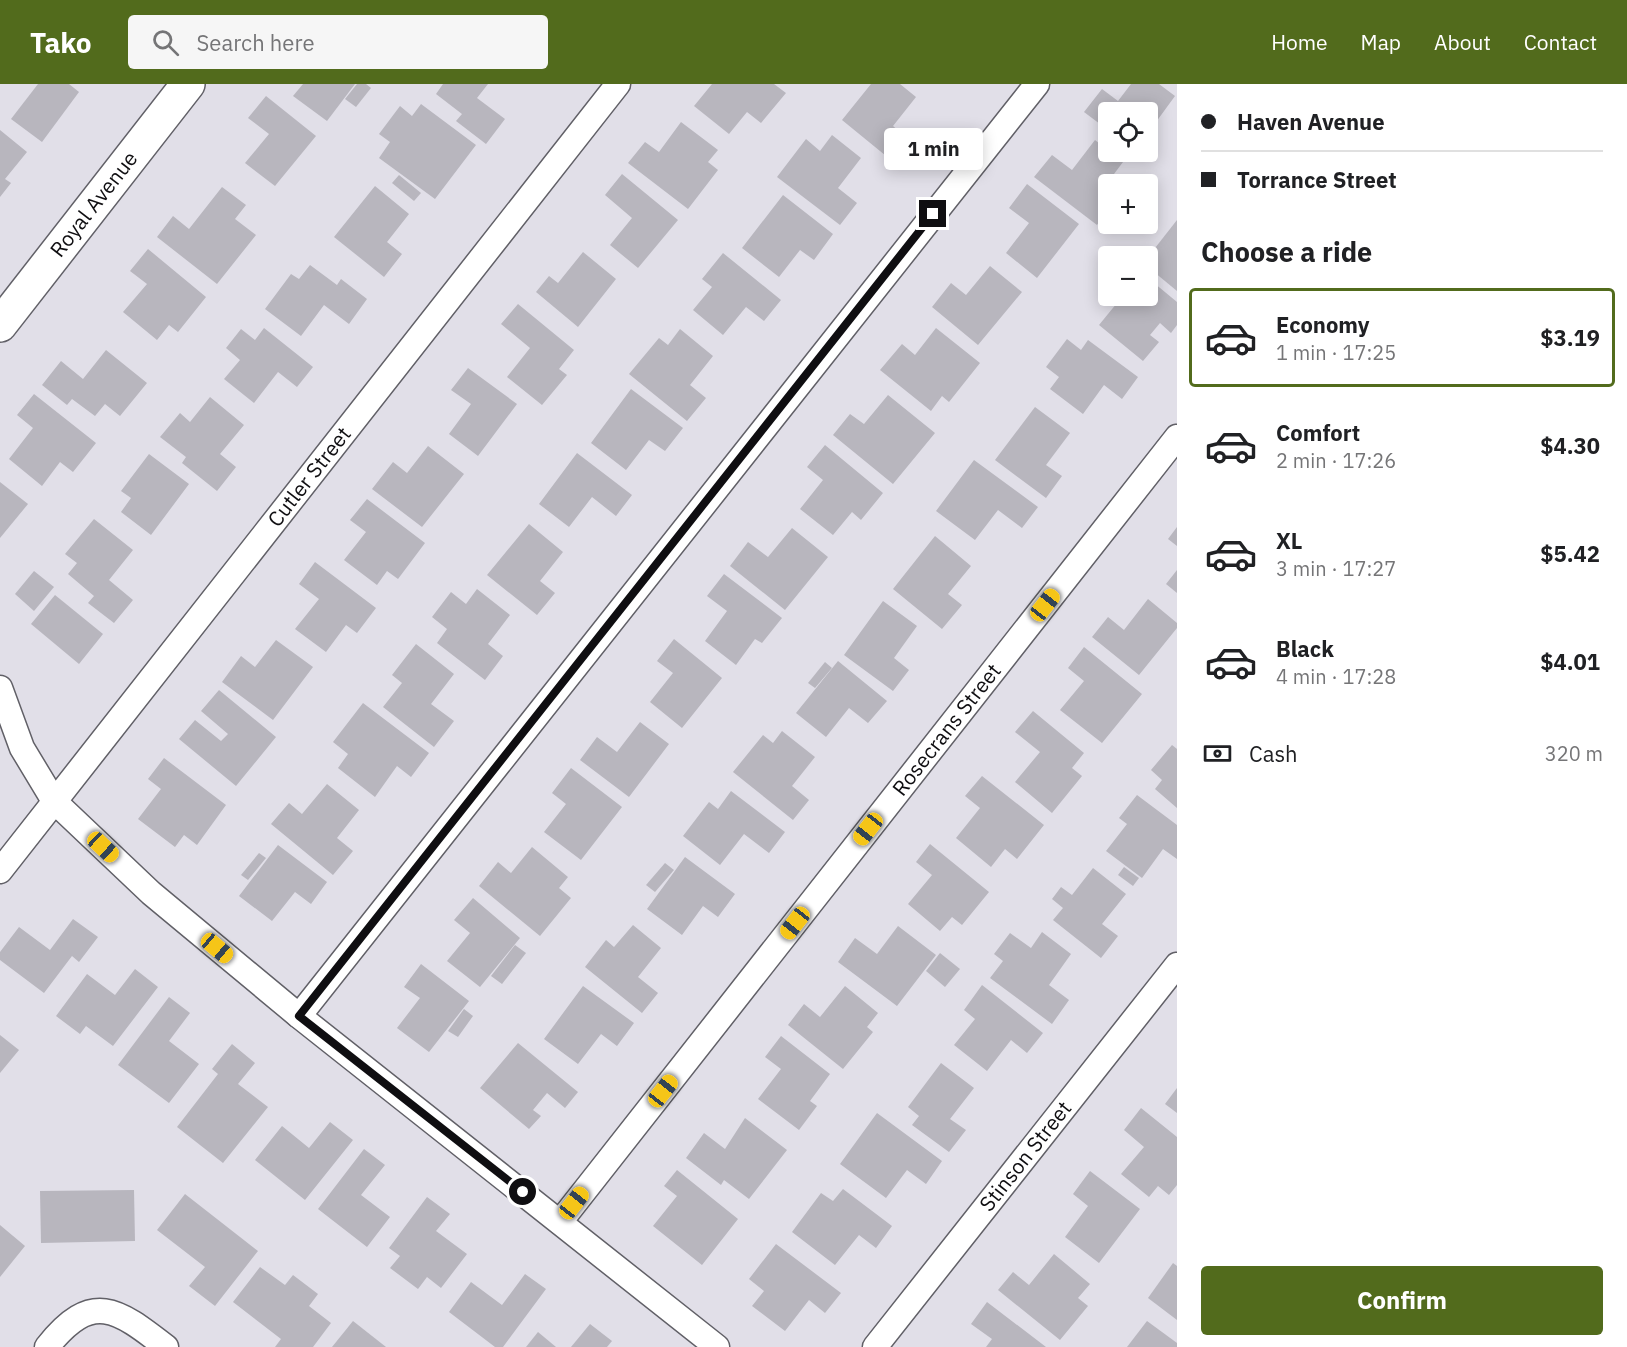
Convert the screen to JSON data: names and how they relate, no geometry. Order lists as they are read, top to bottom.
{
  "streets": {
    "main road": ["Royal Avenue"],
    "street": ["Cutler Street", "Rosecrans Street", "Stinson Street"]
  },
  "page": {
    "header": "Tako",
    "search": "Search here",
    "nav": [
      "Home",
      "Map",
      "About",
      "Contact"
    ],
    "banner": ["Haven Avenue", "Torrance Street"],
    "map_buttons": ["+", "−"],
    "bubble": "1 min",
    "heading": "Choose a ride",
    "list": [
      {
        "name": "Economy",
        "note": "1 min · 17:25",
        "value": "$3.19"
      },
      {
        "name": "Comfort",
        "note": "2 min · 17:26",
        "value": "$4.30"
      },
      {
        "name": "XL",
        "note": "3 min · 17:27",
        "value": "$5.42"
      },
      {
        "name": "Black",
        "note": "4 min · 17:28",
        "value": "$4.01"
      }
    ],
    "pay": ["Cash", "320 m"],
    "buttons": "Confirm"
  }
}
